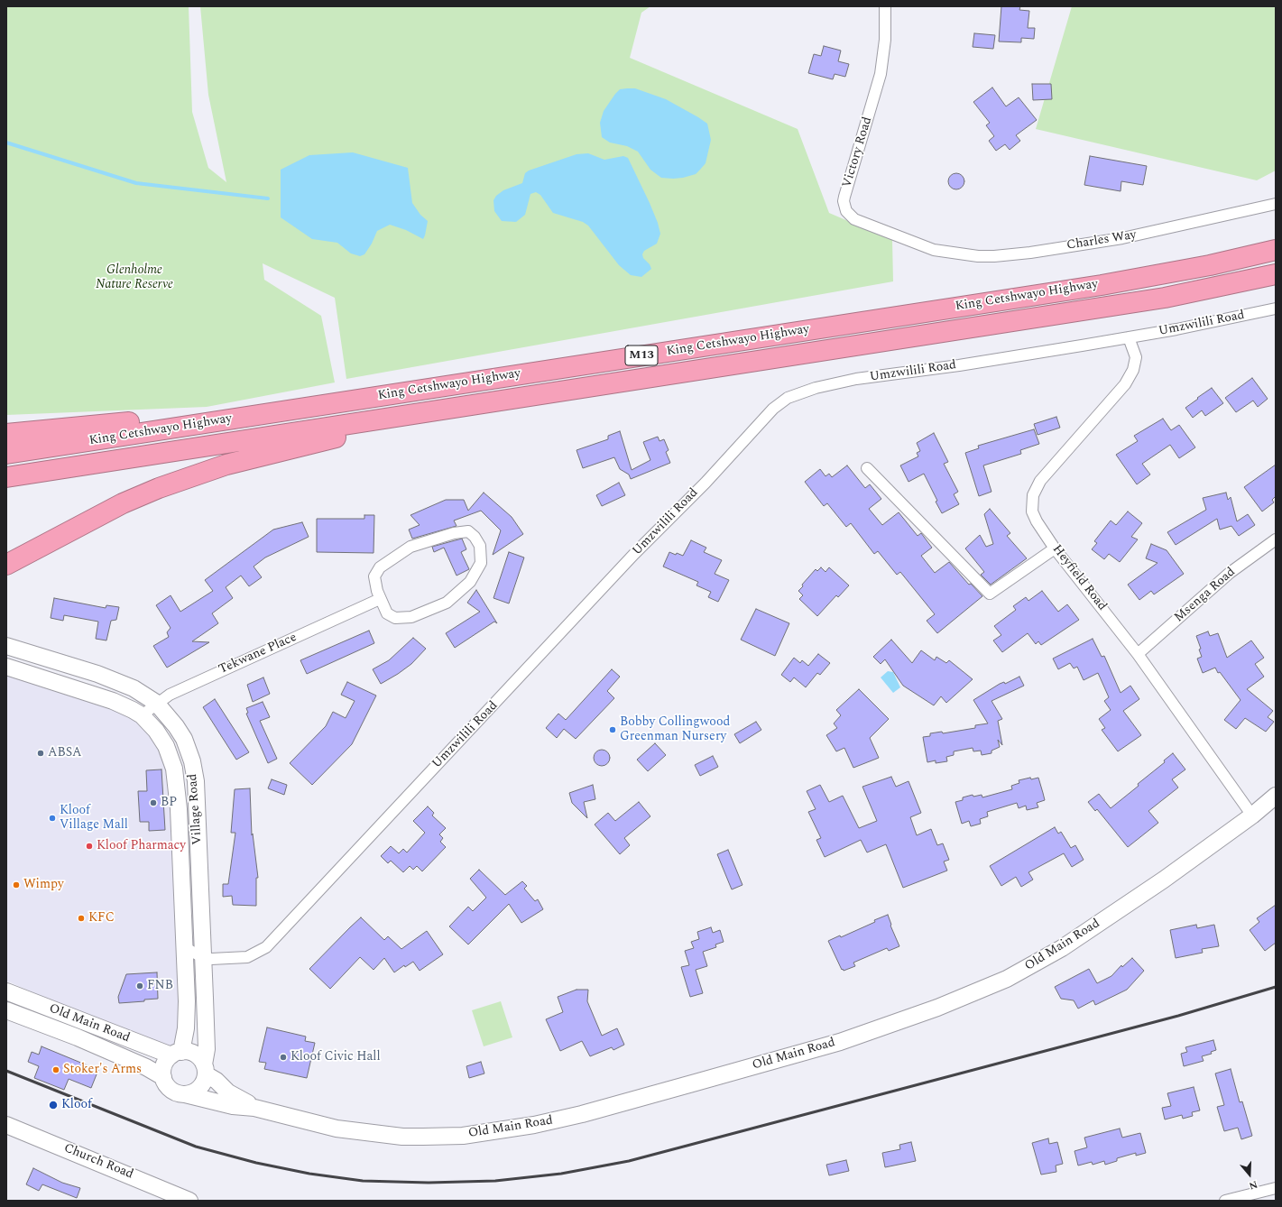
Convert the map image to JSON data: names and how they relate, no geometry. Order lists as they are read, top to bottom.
{
  "streets": {
    "highway": ["King Cetshwayo Highway", "M13"],
    "street": [
      "Victory Road",
      "Charles Way",
      "Umzwilili Road",
      "Heyfield Road",
      "Msenga Road",
      "Tekwane Place",
      "Village Road",
      "Old Main Road",
      "Church Road"
    ]
  },
  "crossings": [
    ["Victory Road", "Charles Way"],
    ["Umzwilili Road", "Heyfield Road"],
    ["Umzwilili Road", "Village Road"],
    ["Heyfield Road", "Msenga Road"],
    ["Heyfield Road", "Old Main Road"],
    ["Tekwane Place", "Village Road"],
    ["Village Road", "Old Main Road"]
  ],
  "parks": ["Glenholme Nature Reserve"],
  "places": [
    "Bobby Collingwood Greenman Nursery",
    "ABSA",
    "BP",
    "Kloof Village Mall",
    "Kloof Pharmacy",
    "Wimpy",
    "KFC",
    "FNB",
    "Kloof Civic Hall",
    "Stoker's Arms",
    "Kloof"
  ],
  "north": "bottom"
}
